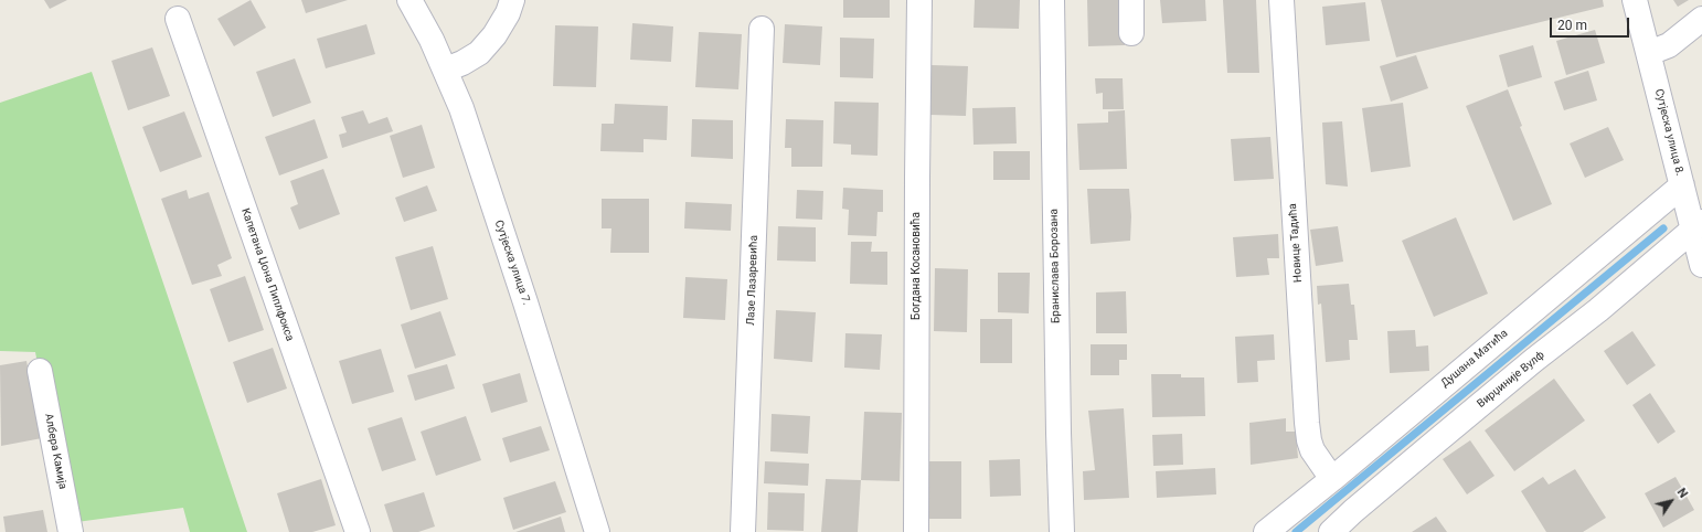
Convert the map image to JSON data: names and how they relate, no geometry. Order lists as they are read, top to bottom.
{
  "streets": {
    "street": [
      "Сутјеска улица 8.",
      "Новице Тадића",
      "Сутјеска улица 7.",
      "Богдана Косановића",
      "Бранислава Борозана",
      "Капетана Џона Пиплфокса",
      "Лазе Лазаревића",
      "Душана Матића",
      "Вирџиније Вулф",
      "Албера Камија"
    ]
  },
  "crossings": [
    ["Сутјеска улица 8.", "Душана Матића"],
    ["Сутјеска улица 8.", "Вирџиније Вулф"],
    ["Новице Тадића", "Душана Матића"]
  ],
  "scale_bar": "20 m",
  "north": "top right"
}
